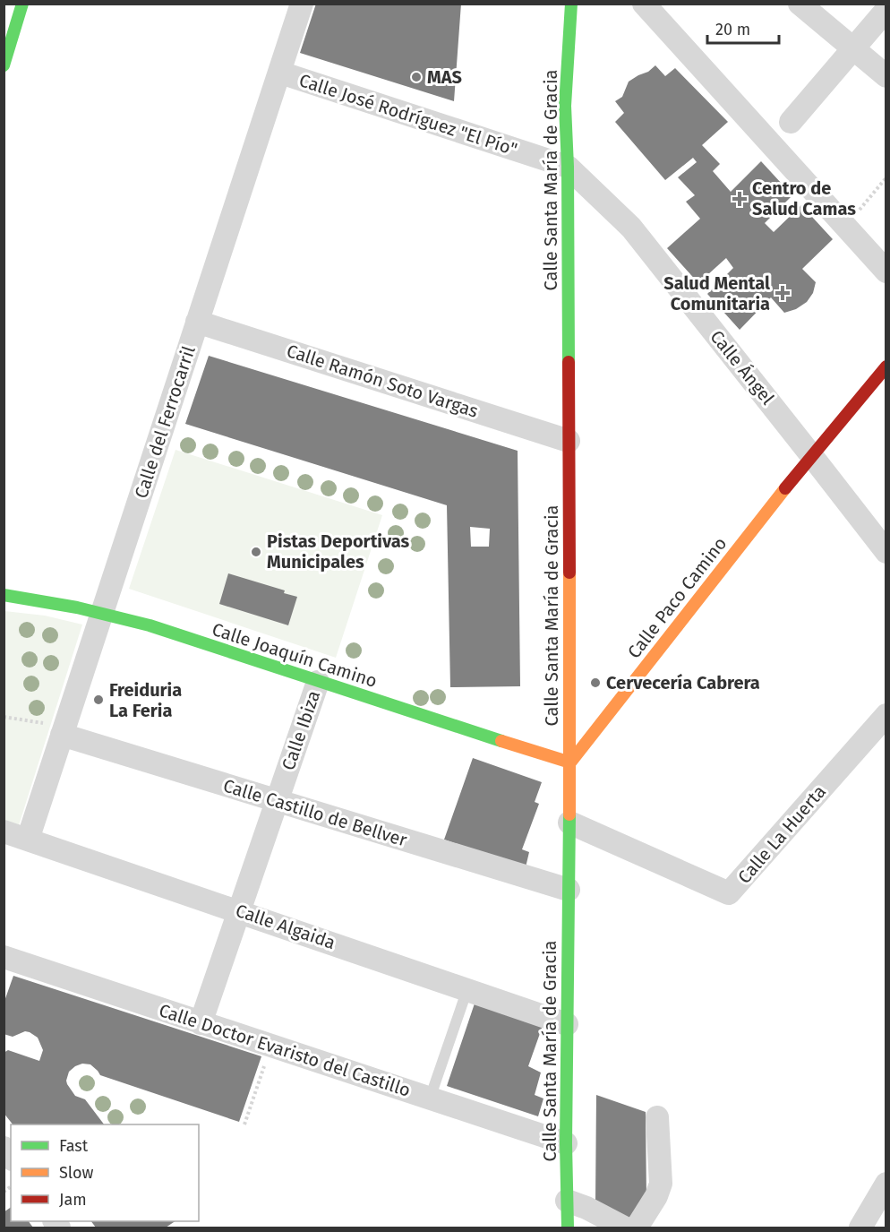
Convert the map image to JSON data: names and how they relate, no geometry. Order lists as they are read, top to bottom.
{
  "streets": {
    "street": [
      "Calle José Rodríguez \"El Pío\"",
      "Calle Santa María de Gracia",
      "Calle Ángel",
      "Calle Ramón Soto Vargas",
      "Calle del Ferrocarril",
      "Calle Paco Camino",
      "Calle Joaquín Camino",
      "Calle Ibiza",
      "Calle Castillo de Bellver",
      "Calle La Huerta",
      "Calle Algaida",
      "Calle Doctor Evaristo del Castillo"
    ]
  },
  "crossings": [
    ["Calle José Rodríguez \"El Pío\"", "Calle Santa María de Gracia"],
    ["Calle José Rodríguez \"El Pío\"", "Calle Ángel"],
    ["Calle José Rodríguez \"El Pío\"", "Calle del Ferrocarril"],
    ["Calle Santa María de Gracia", "Calle Ángel"],
    ["Calle Santa María de Gracia", "Calle Ramón Soto Vargas"],
    ["Calle Santa María de Gracia", "Calle Paco Camino"],
    ["Calle Santa María de Gracia", "Calle Joaquín Camino"],
    ["Calle Santa María de Gracia", "Calle Castillo de Bellver"],
    ["Calle Santa María de Gracia", "Calle La Huerta"],
    ["Calle Santa María de Gracia", "Calle Algaida"],
    ["Calle Santa María de Gracia", "Calle Doctor Evaristo del Castillo"],
    ["Calle Ángel", "Calle Paco Camino"],
    ["Calle Ramón Soto Vargas", "Calle del Ferrocarril"],
    ["Calle del Ferrocarril", "Calle Joaquín Camino"],
    ["Calle del Ferrocarril", "Calle Castillo de Bellver"],
    ["Calle del Ferrocarril", "Calle Algaida"],
    ["Calle Paco Camino", "Calle Joaquín Camino"],
    ["Calle Joaquín Camino", "Calle Ibiza"],
    ["Calle Ibiza", "Calle Castillo de Bellver"],
    ["Calle Ibiza", "Calle Algaida"],
    ["Calle Ibiza", "Calle Doctor Evaristo del Castillo"]
  ],
  "places": {
    "other": [
      "MAS",
      "Pistas Deportivas Municipales",
      "Cervecería Cabrera",
      "Freiduria La Feria"
    ],
    "health": ["Centro de Salud Camas", "Salud Mental Comunitaria"]
  },
  "legend": ["Fast", "Slow", "Jam"],
  "scale_bar": "20 m"
}
